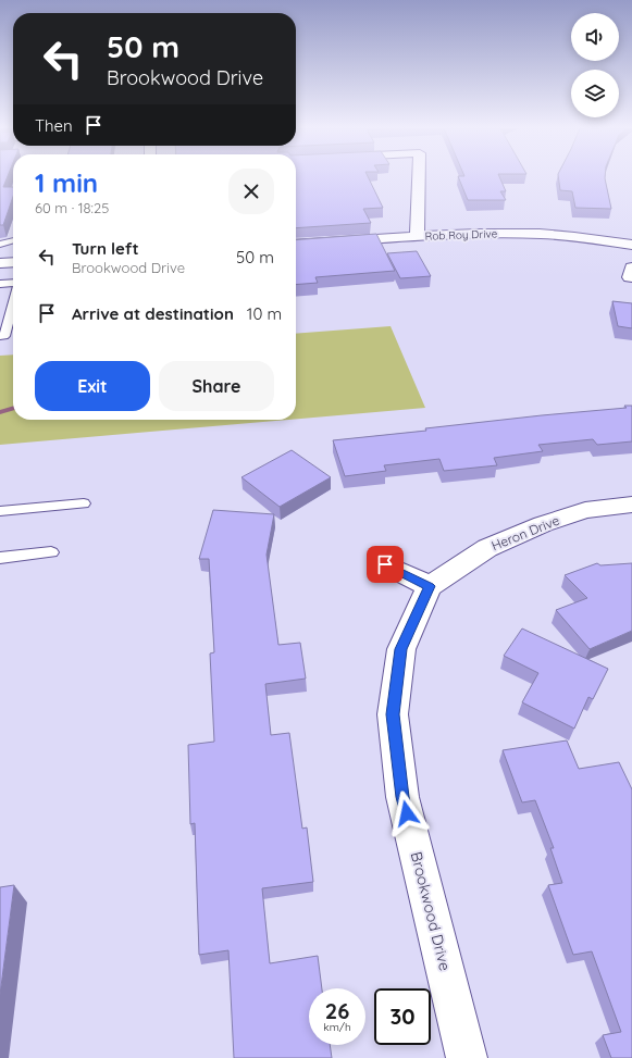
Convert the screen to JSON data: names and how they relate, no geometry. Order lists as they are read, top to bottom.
{
  "streets": {
    "street": ["Rob Roy Drive", "Heron Drive", "Brookwood Drive"]
  },
  "crossings": [
    ["Heron Drive", "Brookwood Drive"]
  ],
  "page": {
    "turn": ["50 m", "Brookwood Drive"],
    "then": "Then",
    "heading": ["1 min", "60 m · 18:25"],
    "list": [
      {
        "name": "Turn left",
        "note": "Brookwood Drive",
        "value": "50 m"
      },
      {
        "name": "Arrive at destination",
        "value": "10 m"
      }
    ],
    "buttons": ["Exit", "Share"],
    "speed": "26 km/h",
    "limit": "30"
  }
}
